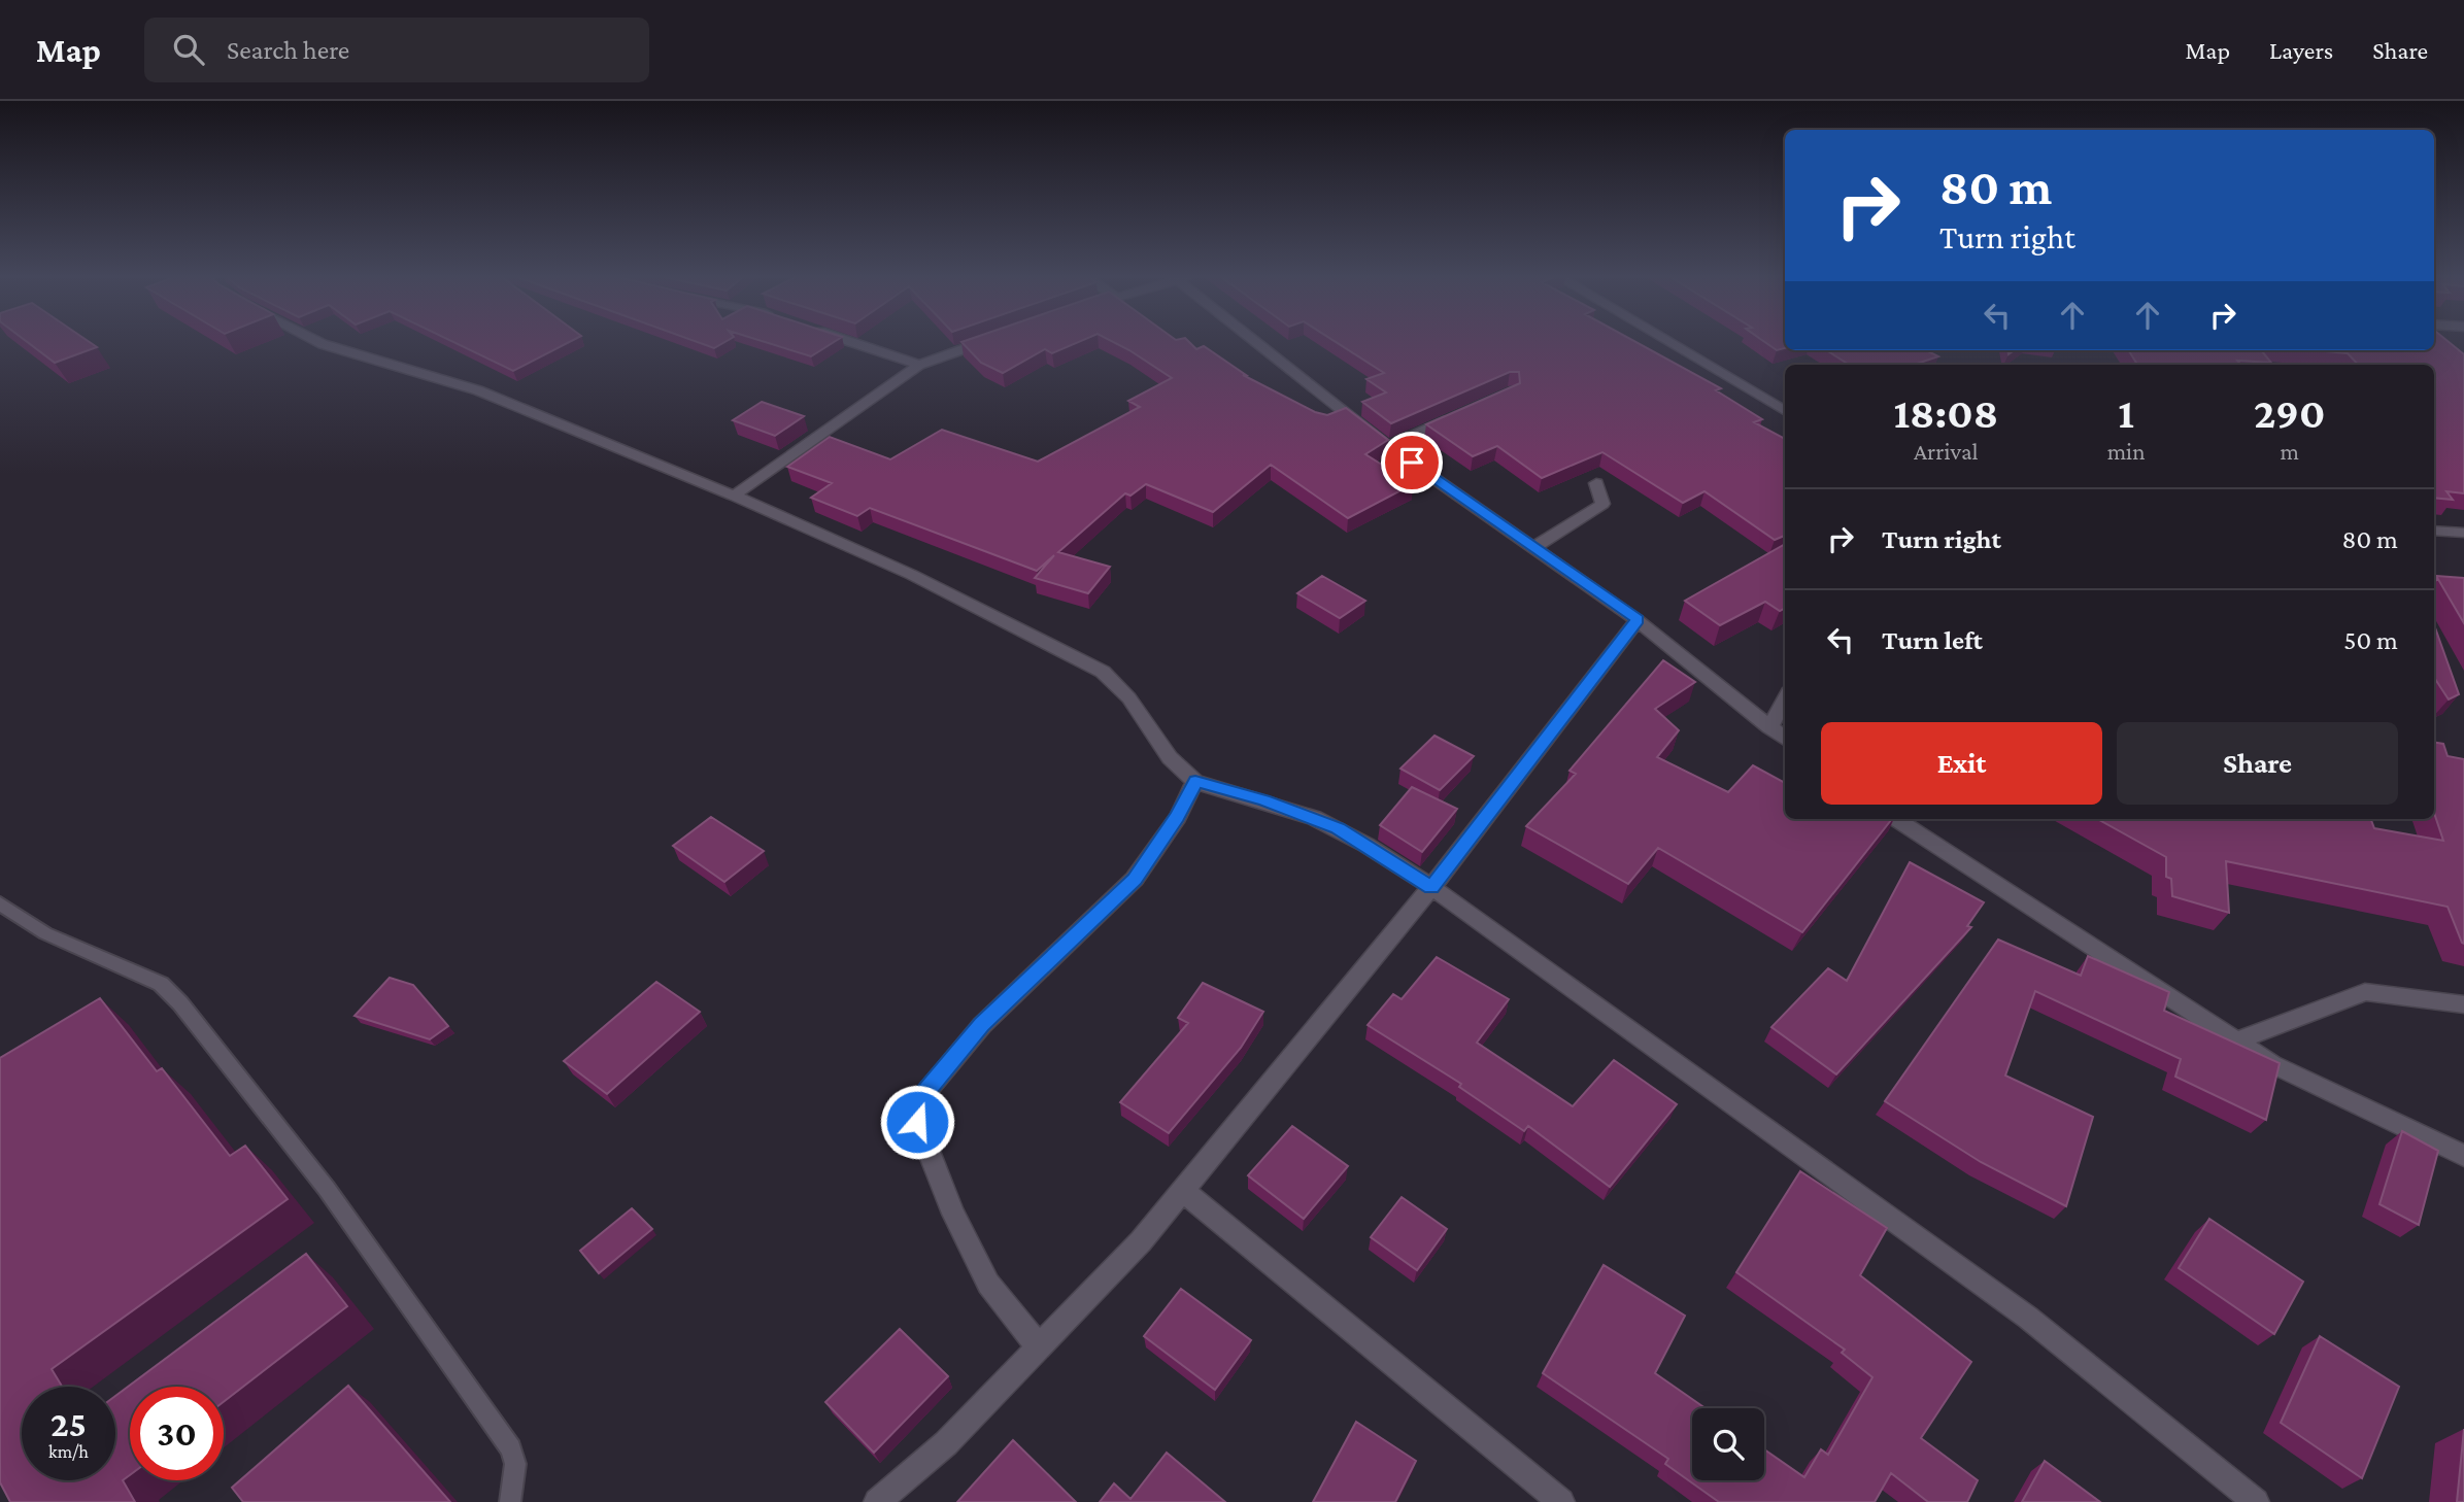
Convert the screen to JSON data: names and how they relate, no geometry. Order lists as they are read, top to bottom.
{
  "page": {
    "header": "Map",
    "search": "Search here",
    "nav": ["Map", "Layers", "Share"],
    "turn": ["80 m", "Turn right"],
    "eta": [
      "18:08",
      "Arrival",
      "1",
      "min",
      "290",
      "m"
    ],
    "list": [
      {
        "name": "Turn right",
        "value": "80 m"
      },
      {
        "name": "Turn left",
        "value": "50 m"
      }
    ],
    "buttons": ["Exit", "Share"],
    "speed": "25 km/h",
    "limit": "30"
  }
}
